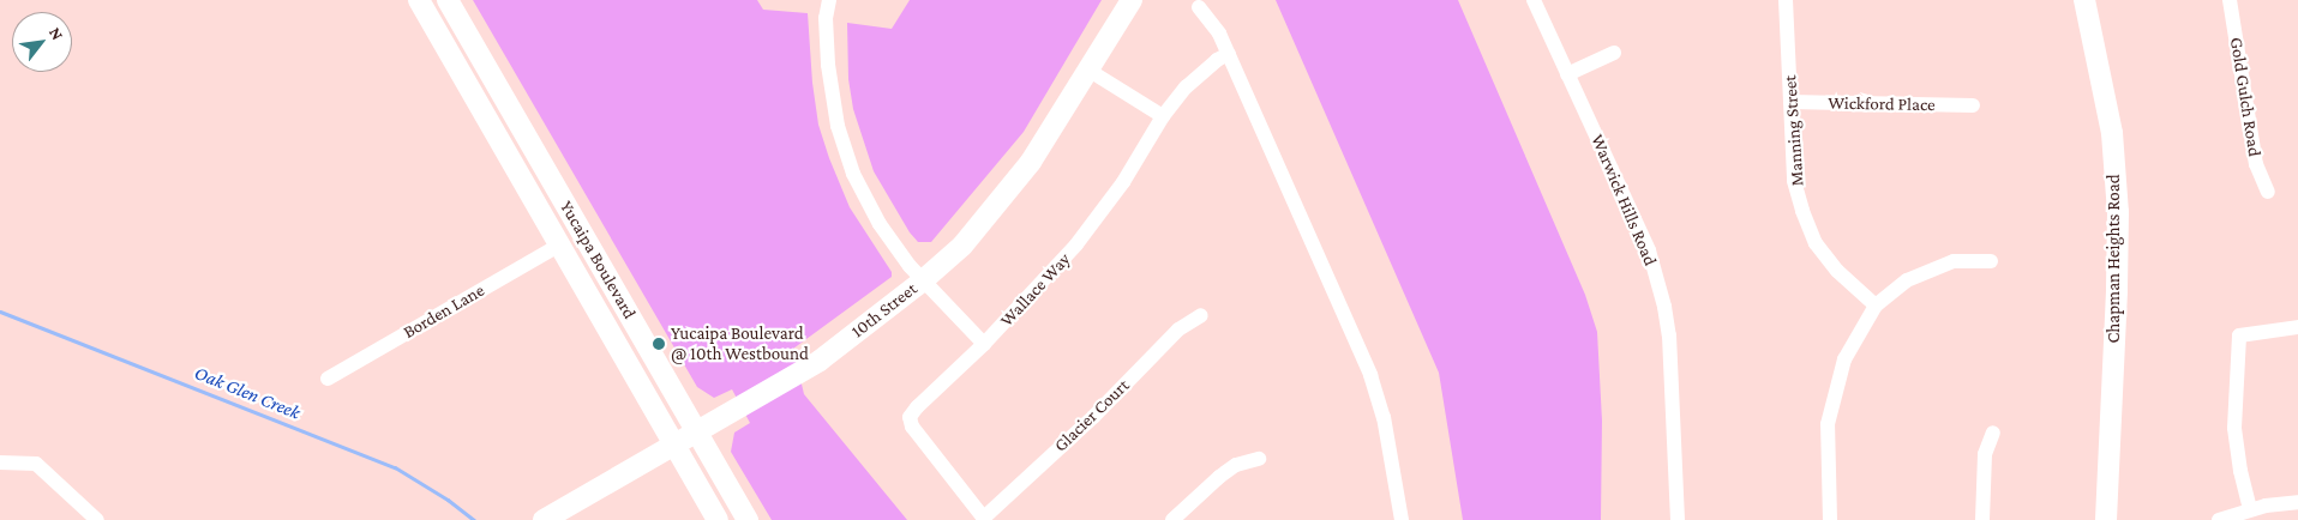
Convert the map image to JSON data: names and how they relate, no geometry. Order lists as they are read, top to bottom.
{
  "streets": {
    "street": [
      "Gold Gulch Road",
      "Wickford Place",
      "Manning Street",
      "Warwick Hills Road",
      "Chapman Heights Road",
      "Yucaipa Boulevard",
      "Wallace Way",
      "10th Street",
      "Borden Lane",
      "Glacier Court"
    ]
  },
  "crossings": [
    ["Wickford Place", "Manning Street"],
    ["Yucaipa Boulevard", "10th Street"],
    ["Yucaipa Boulevard", "Borden Lane"],
    ["Wallace Way", "Glacier Court"]
  ],
  "water": ["Oak Glen Creek"],
  "places": ["Yucaipa Boulevard @ 10th Westbound"],
  "north": "top right"
}
